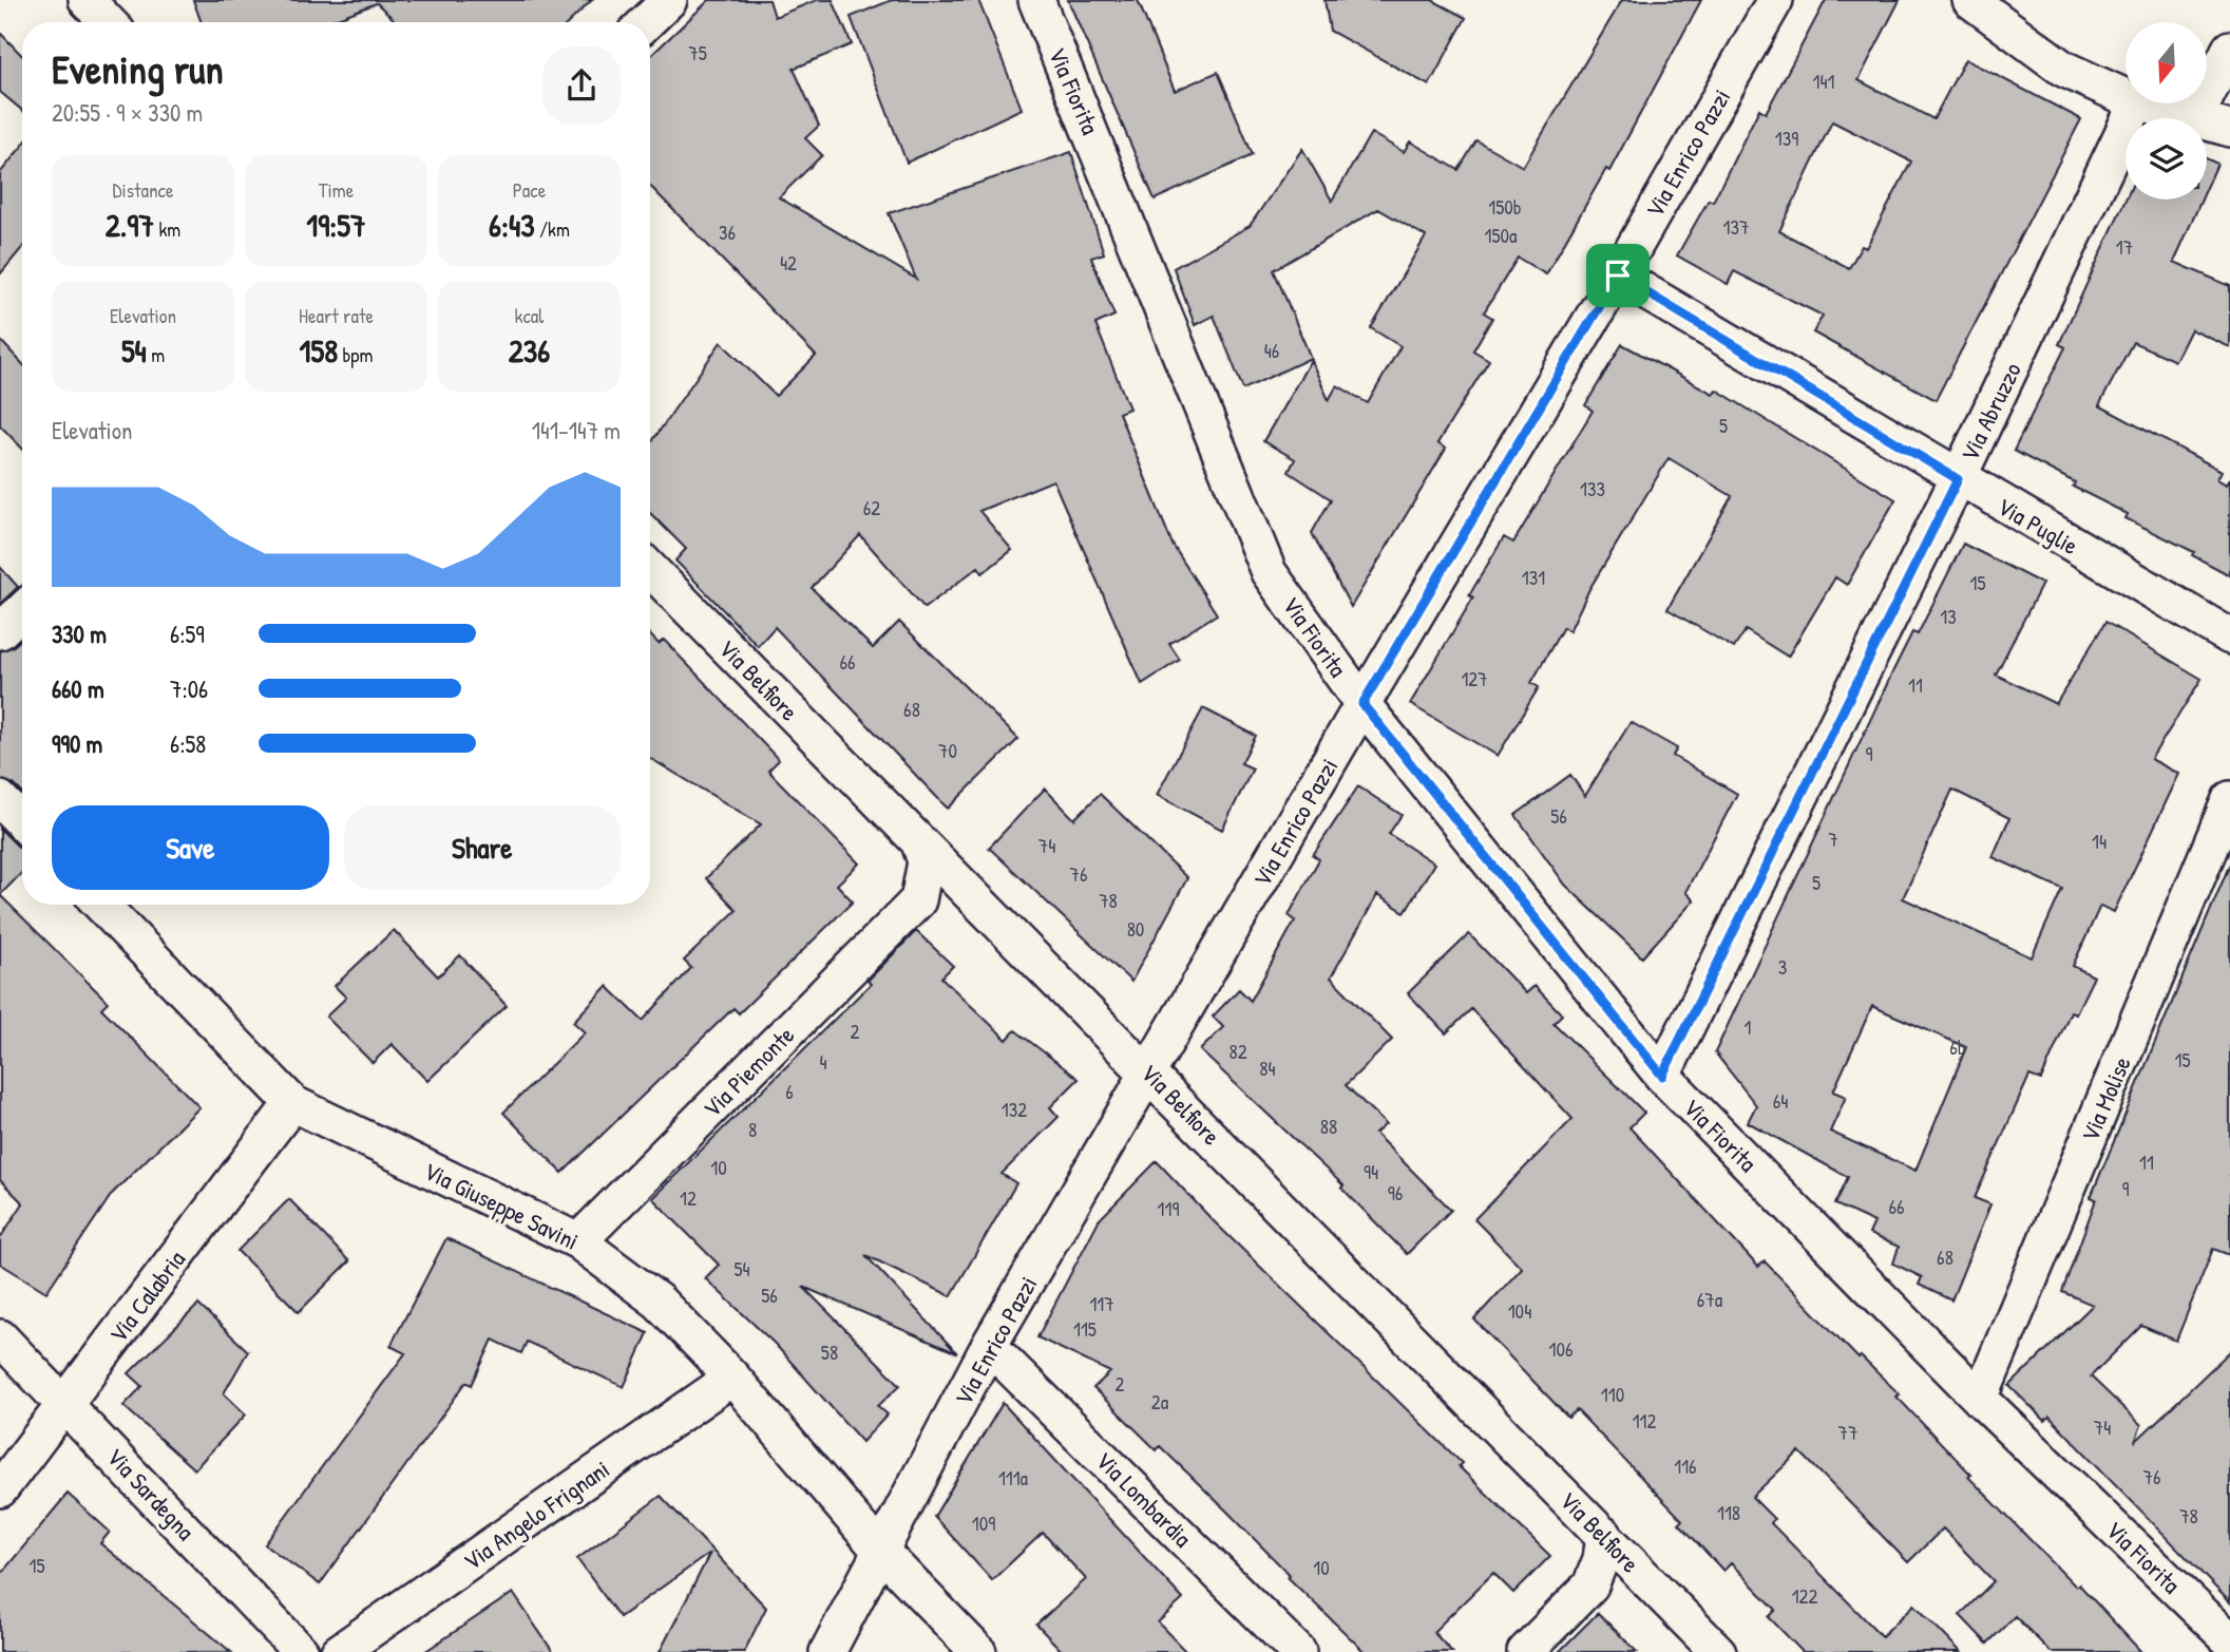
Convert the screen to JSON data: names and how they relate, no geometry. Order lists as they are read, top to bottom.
{
  "streets": {
    "street": [
      "Via Fiorita",
      "Via Enrico Pazzi",
      "Via Abruzzo",
      "Via Puglie",
      "Via Belfiore",
      "Via Piemonte",
      "Via Molise",
      "Via Giuseppe Savini",
      "Via Calabria",
      "Via Sardegna",
      "Via Lombardia",
      "Via Angelo Frignani"
    ]
  },
  "crossings": [
    ["Via Fiorita", "Via Enrico Pazzi"],
    ["Via Fiorita", "Via Abruzzo"],
    ["Via Fiorita", "Via Molise"],
    ["Via Enrico Pazzi", "Via Puglie"],
    ["Via Enrico Pazzi", "Via Belfiore"],
    ["Via Enrico Pazzi", "Via Giuseppe Savini"],
    ["Via Enrico Pazzi", "Via Lombardia"],
    ["Via Abruzzo", "Via Puglie"],
    ["Via Piemonte", "Via Giuseppe Savini"],
    ["Via Giuseppe Savini", "Via Calabria"],
    ["Via Giuseppe Savini", "Via Angelo Frignani"],
    ["Via Calabria", "Via Sardegna"]
  ],
  "house_numbers": [
    "75",
    "141",
    "139",
    "150b",
    "137",
    "36",
    "150a",
    "17",
    "42",
    "46",
    "5",
    "133",
    "62",
    "131",
    "15",
    "13",
    "66",
    "127",
    "11",
    "68",
    "70",
    "9",
    "56",
    "7",
    "14",
    "74",
    "76",
    "5",
    "78",
    "80",
    "3",
    "1",
    "2",
    "6b",
    "82",
    "15",
    "4",
    "84",
    "6",
    "64",
    "132",
    "88",
    "8",
    "11",
    "10",
    "94",
    "9",
    "96",
    "12",
    "66",
    "119",
    "68",
    "54",
    "56",
    "67a",
    "117",
    "104",
    "115",
    "106",
    "58",
    "2",
    "110",
    "2a",
    "112",
    "74",
    "77",
    "116",
    "76",
    "111a",
    "118",
    "78",
    "109",
    "15",
    "10",
    "122"
  ],
  "north": "bottom",
  "page": {
    "heading": ["Evening run", "20:55 · 9 × 330 m"],
    "stats": [
      ["Distance", "2.97 km"],
      ["Time", "19:57"],
      ["Pace", "6:43 /km"],
      ["Elevation", "54 m"],
      ["Heart rate", "158 bpm"],
      ["kcal", "236"]
    ],
    "chart": ["Elevation", "141–147 m"],
    "list": [
      {
        "name": "330 m",
        "note": "6:59"
      },
      {
        "name": "660 m",
        "note": "7:06"
      },
      {
        "name": "990 m",
        "note": "6:58"
      }
    ],
    "buttons": ["Save", "Share"]
  }
}
